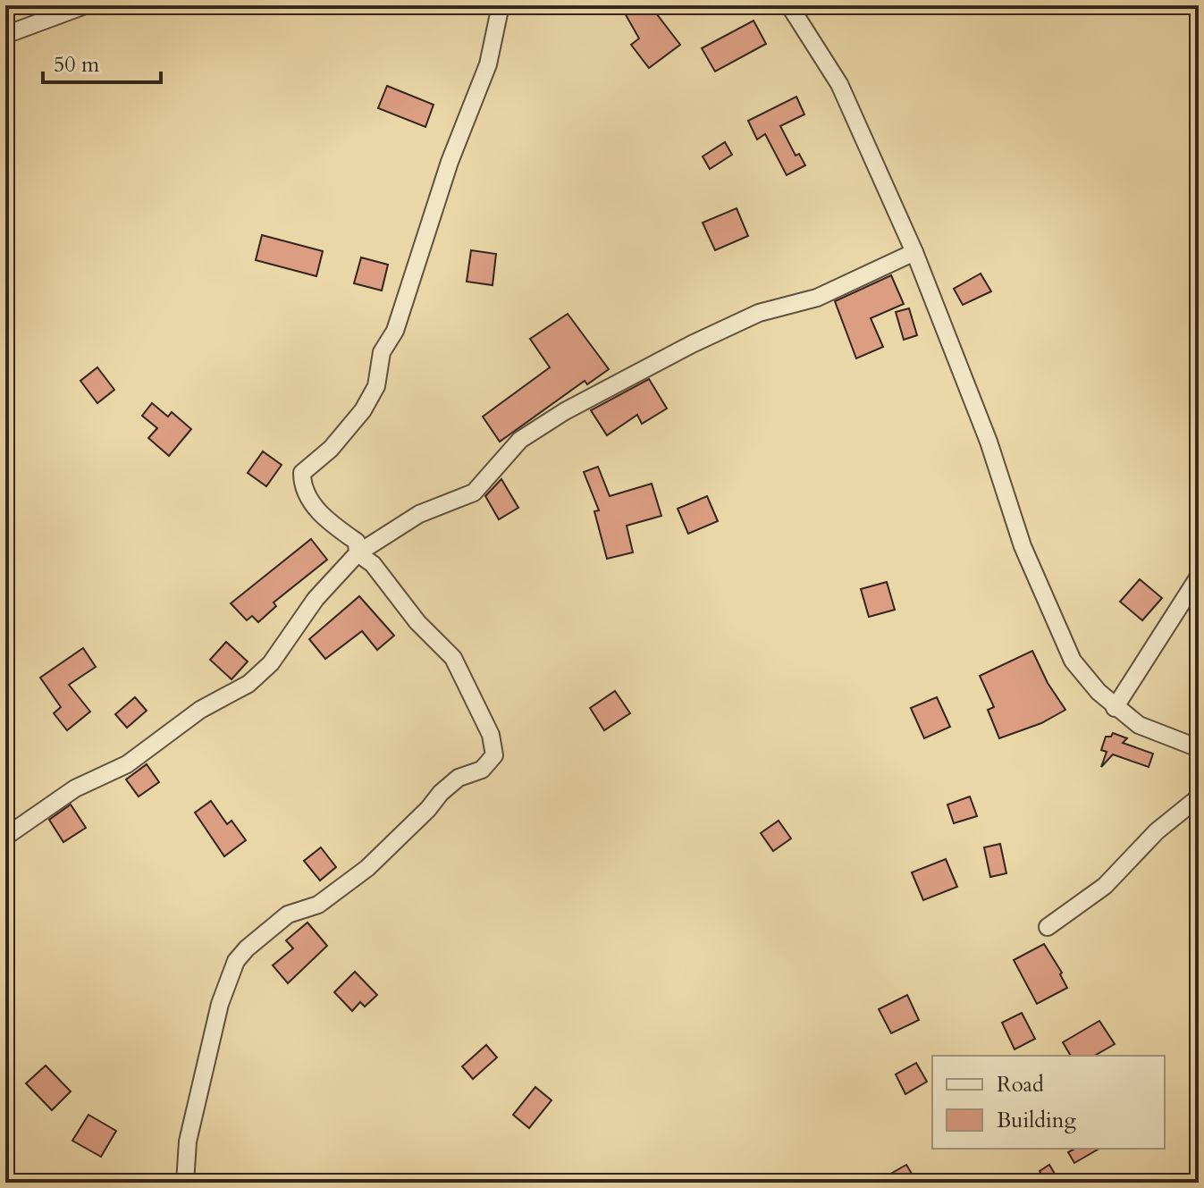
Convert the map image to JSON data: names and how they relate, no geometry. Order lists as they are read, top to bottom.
{
  "legend": ["Road", "Building"],
  "scale_bar": "50 m"
}
